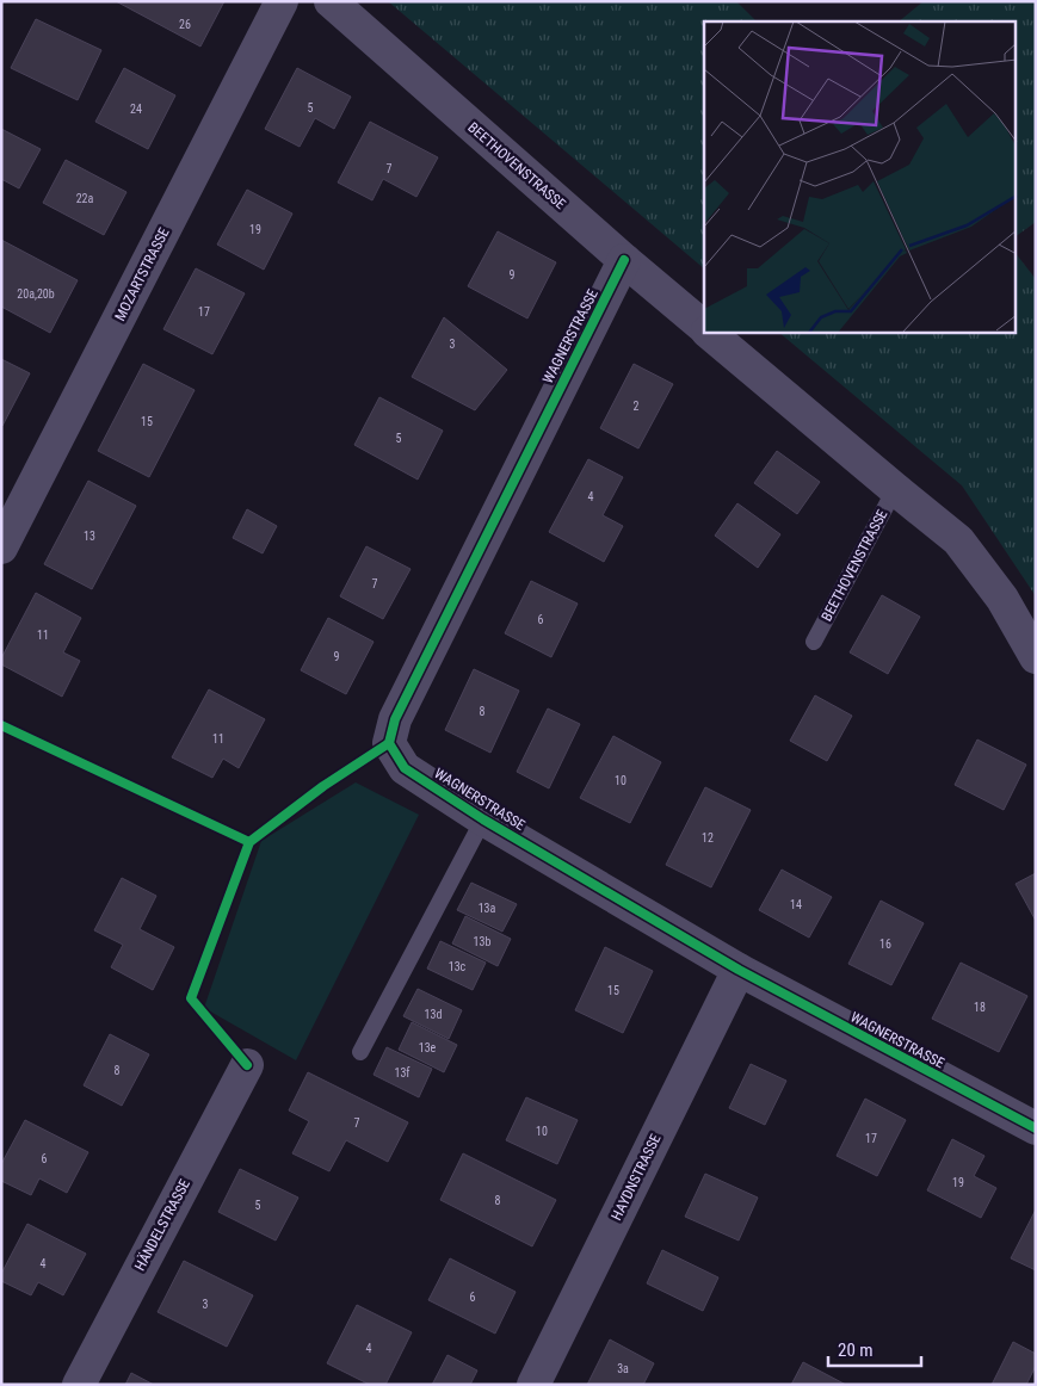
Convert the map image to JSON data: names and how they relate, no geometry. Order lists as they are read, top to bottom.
{
  "streets": {
    "street": [
      "BEETHOVENSTRASSE",
      "MOZARTSTRASSE",
      "WAGNERSTRASSE",
      "HAYDNSTRASSE",
      "HÄNDELSTRASSE"
    ]
  },
  "crossings": [
    ["BEETHOVENSTRASSE", "WAGNERSTRASSE"],
    ["WAGNERSTRASSE", "HAYDNSTRASSE"]
  ],
  "house_numbers": [
    "26",
    "5",
    "24",
    "7",
    "22a",
    "19",
    "9",
    "20a,20b",
    "17",
    "3",
    "2",
    "15",
    "5",
    "4",
    "13",
    "7",
    "6",
    "11",
    "9",
    "8",
    "11",
    "10",
    "12",
    "14",
    "13a",
    "13b",
    "16",
    "13c",
    "15",
    "18",
    "13d",
    "13e",
    "8",
    "13f",
    "7",
    "10",
    "17",
    "6",
    "19",
    "8",
    "5",
    "4",
    "6",
    "3",
    "4",
    "3a"
  ],
  "scale_bar": "20 m"
}
